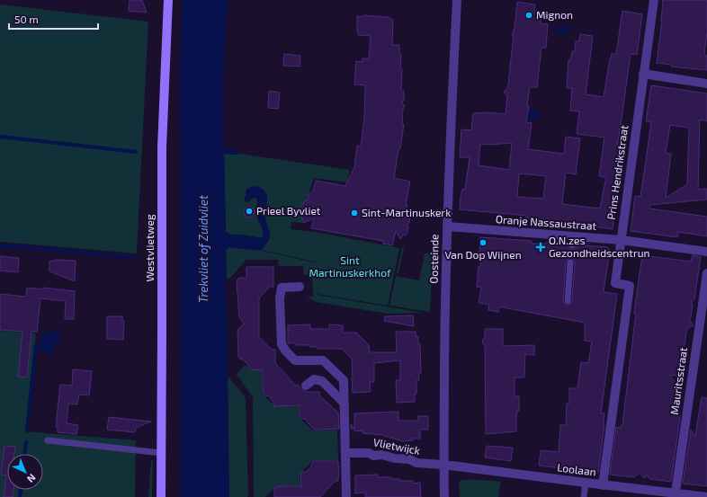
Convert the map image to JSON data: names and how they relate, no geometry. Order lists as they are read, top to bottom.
{
  "streets": {
    "street": [
      "Prins Hendrikstraat",
      "Oranje Nassaustraat",
      "Westvlietweg",
      "Oosteinde",
      "Mauritsstraat",
      "Vlietwijck",
      "Loolaan"
    ]
  },
  "crossings": [
    ["Prins Hendrikstraat", "Oranje Nassaustraat"],
    ["Prins Hendrikstraat", "Loolaan"],
    ["Oranje Nassaustraat", "Oosteinde"],
    ["Oosteinde", "Vlietwijck"],
    ["Oosteinde", "Loolaan"],
    ["Mauritsstraat", "Loolaan"],
    ["Vlietwijck", "Loolaan"]
  ],
  "water": ["Trekvliet of Zuidvliet"],
  "parks": ["Sint Martinuskerkhof"],
  "places": {
    "other": [
      "Mignon",
      "Prieel Byvliet",
      "Sint-Martinuskerk",
      "Van Dop Wijnen"
    ],
    "health": ["O.N.zes Gezondheidscentrun"]
  },
  "scale_bar": "50 m",
  "north": "bottom right"
}
